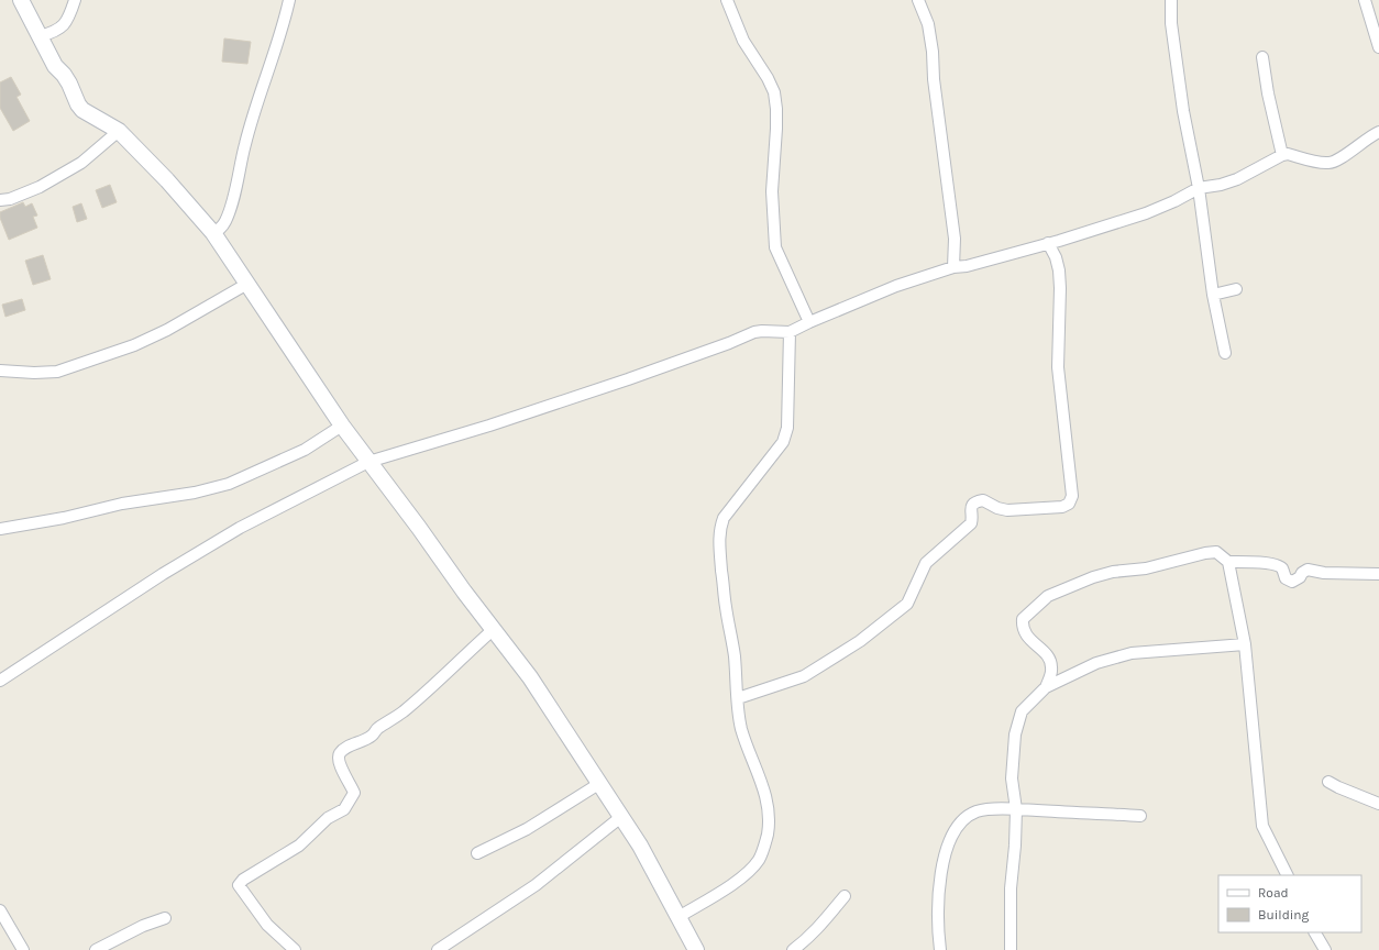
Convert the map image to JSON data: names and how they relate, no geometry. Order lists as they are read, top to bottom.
{
  "legend": ["Road", "Building"]
}
